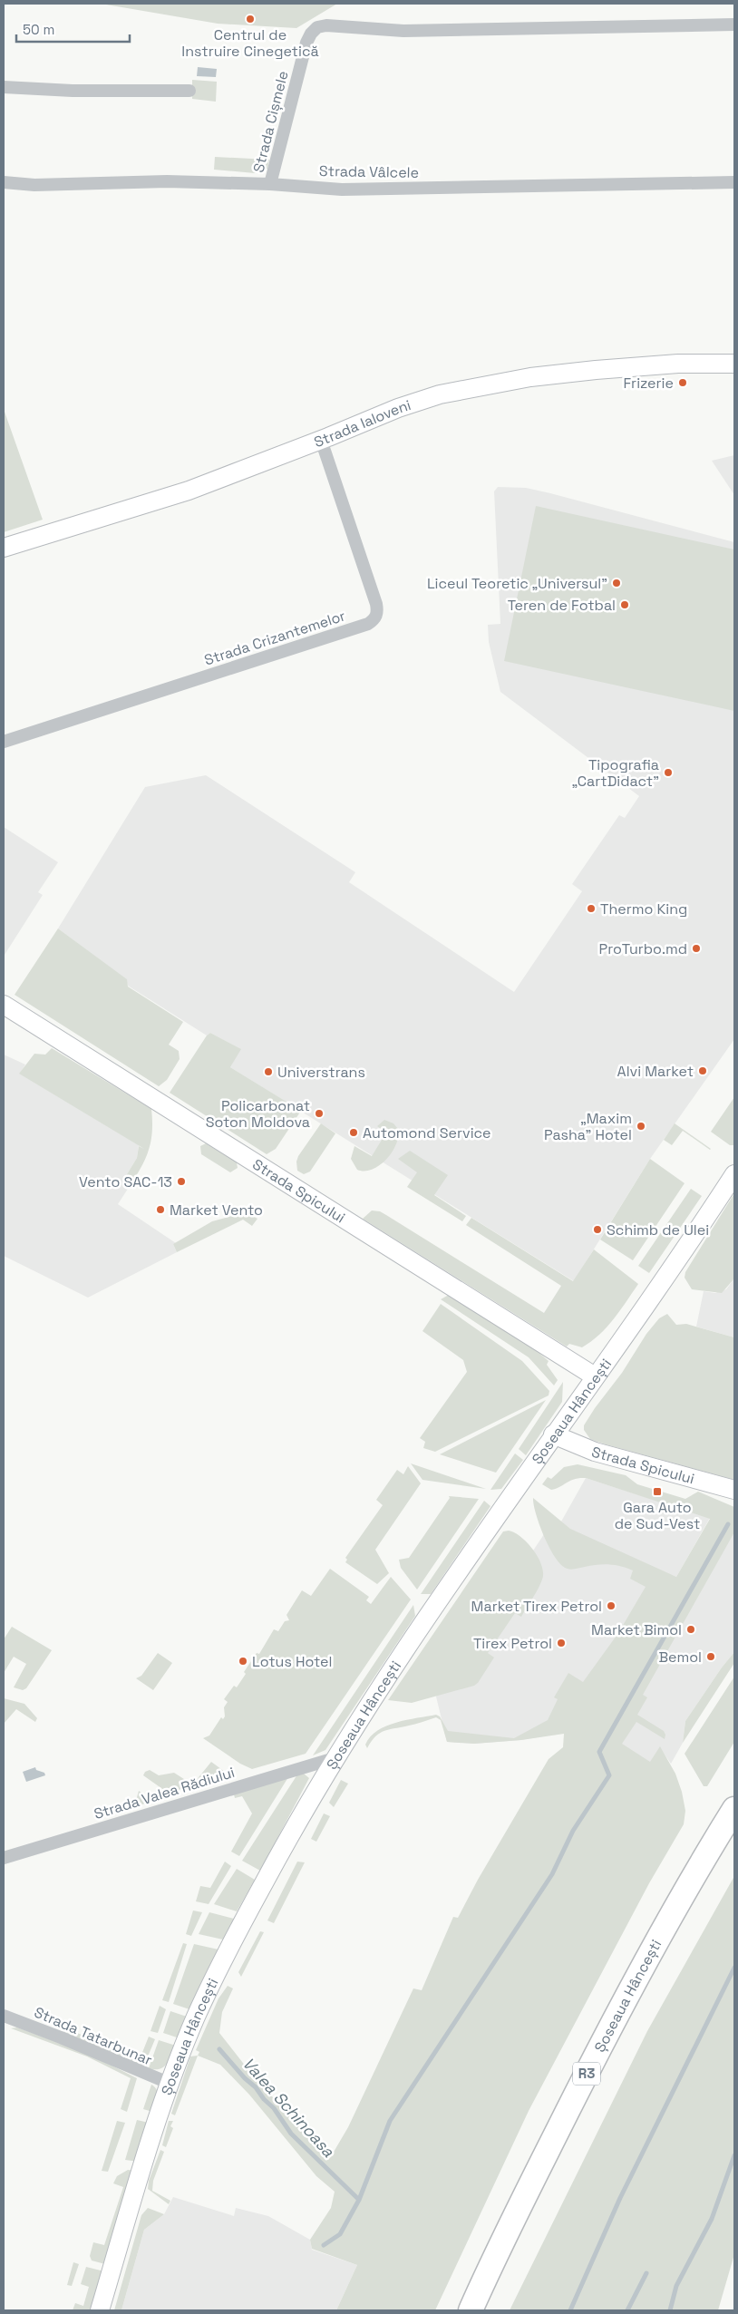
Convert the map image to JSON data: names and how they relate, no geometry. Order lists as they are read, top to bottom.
{
  "streets": {
    "highway": ["Șoseaua Hâncești", "R3"],
    "street": [
      "Strada Cișmele",
      "Strada Vâlcele",
      "Strada Ialoveni",
      "Strada Crizantemelor",
      "Strada Spicului",
      "Strada Valea Rădiului",
      "Strada Tatarbunar"
    ]
  },
  "crossings": [
    ["Strada Cișmele", "Strada Vâlcele"],
    ["Strada Ialoveni", "Strada Crizantemelor"],
    ["Strada Spicului", "Șoseaua Hâncești"],
    ["Șoseaua Hâncești", "Strada Valea Rădiului"],
    ["Șoseaua Hâncești", "Strada Tatarbunar"]
  ],
  "water": ["Valea Schinoasa"],
  "places": {
    "other": [
      "Centrul de Instruire Cinegetică",
      "Frizerie",
      "Liceul Teoretic „Universul”",
      "Teren de Fotbal",
      "Tipografia „CartDidact”",
      "Thermo King",
      "ProTurbo.md",
      "Alvi Market",
      "Universtrans",
      "Policarbonat Soton Moldova",
      "„Maxim Pasha” Hotel",
      "Automond Service",
      "Vento SAC-13",
      "Market Vento",
      "Schimb de Ulei",
      "Market Tirex Petrol",
      "Market Bimol",
      "Tirex Petrol",
      "Bemol",
      "Lotus Hotel"
    ],
    "transit": ["Gara Auto de Sud-Vest"]
  },
  "scale_bar": "50 m"
}
